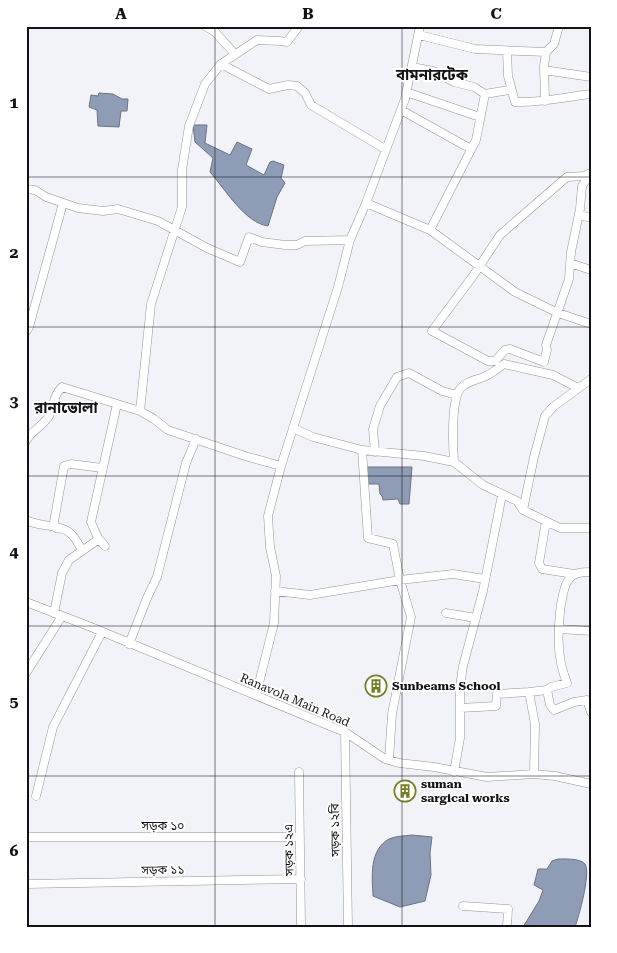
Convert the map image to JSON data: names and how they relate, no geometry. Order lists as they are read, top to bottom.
{
  "streets": {
    "street": [
      "Ranavola Main Road",
      "সড়ক ১০",
      "সড়ক ১২বি",
      "সড়ক ১২এ",
      "সড়ক ১১"
    ]
  },
  "crossings": [
    ["Ranavola Main Road", "সড়ক ১২বি"],
    ["সড়ক ১০", "সড়ক ১২এ"],
    ["সড়ক ১২এ", "সড়ক ১১"]
  ],
  "districts": ["বামনারটেক", "রানাভোলা"],
  "places": {
    "building": ["Sunbeams School", "suman sargical works"]
  },
  "grid": {
    "columns": ["A", "B", "C"],
    "rows": [
      "1",
      "2",
      "3",
      "4",
      "5",
      "6"
    ]
  }
}
